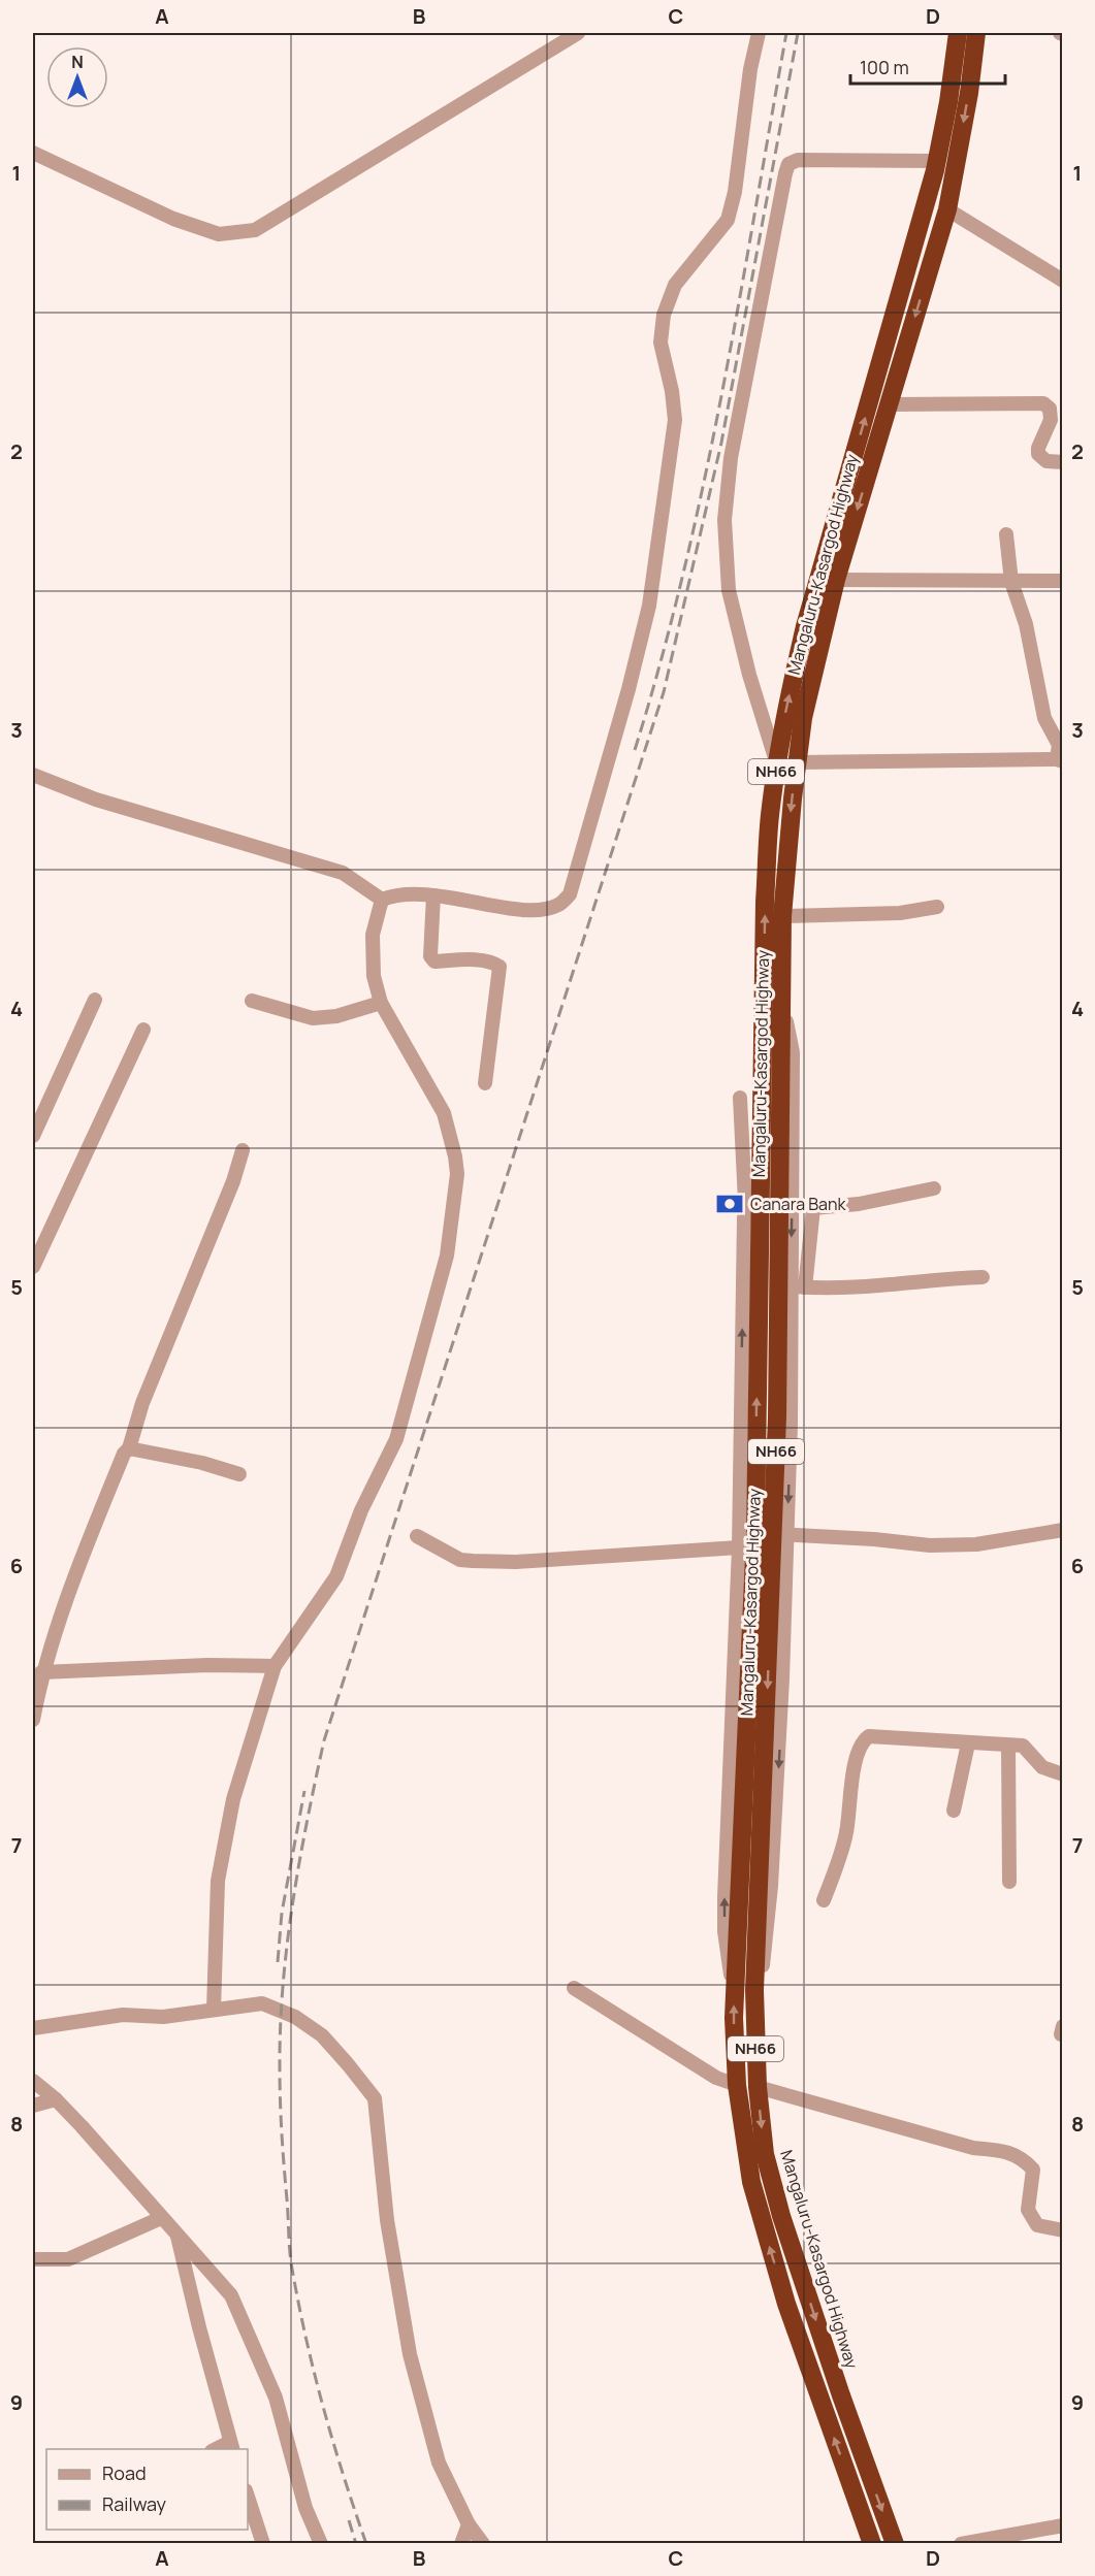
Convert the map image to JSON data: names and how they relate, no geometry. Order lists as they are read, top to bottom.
{
  "streets": {
    "highway": ["Mangaluru-Kasargod Highway", "NH66"]
  },
  "places": {
    "bank": ["Canara Bank"]
  },
  "legend": ["Road", "Railway"],
  "scale_bar": "100 m",
  "north": "top",
  "grid": {
    "columns": [
      "A",
      "B",
      "C",
      "D"
    ],
    "rows": [
      "1",
      "2",
      "3",
      "4",
      "5",
      "6",
      "7",
      "8",
      "9"
    ]
  }
}
